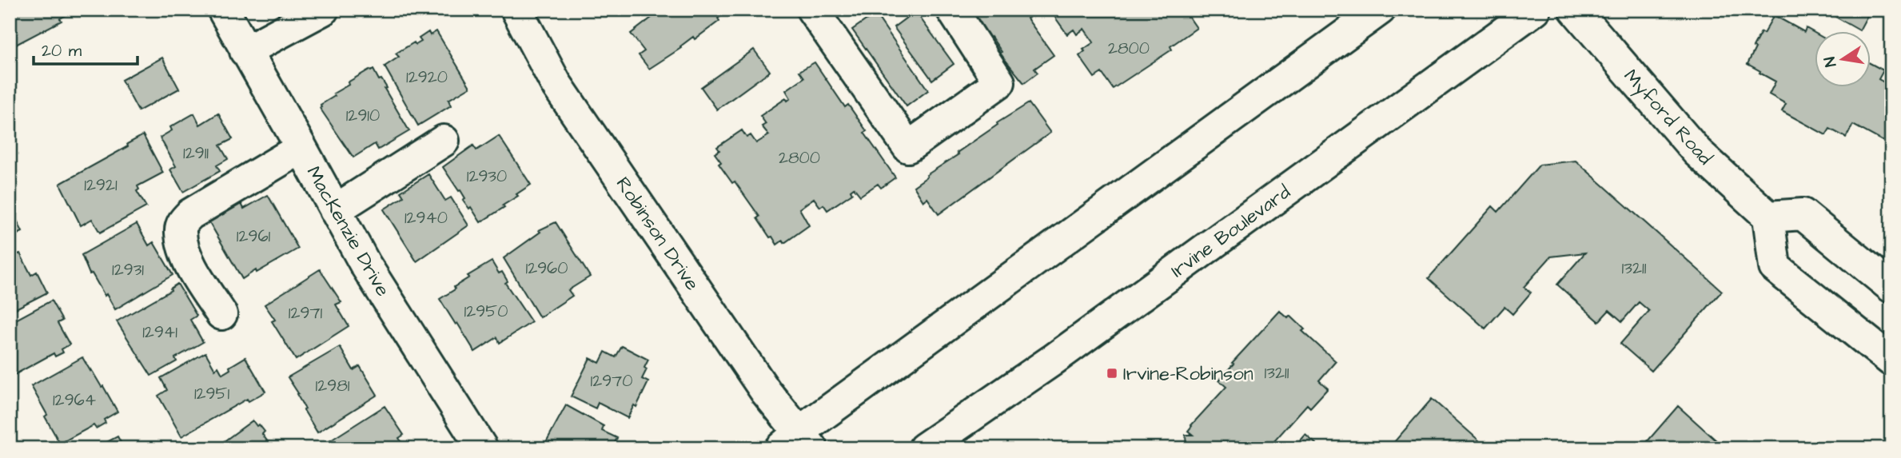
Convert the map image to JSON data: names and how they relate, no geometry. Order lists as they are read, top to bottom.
{
  "streets": {
    "street": [
      "Myford Road",
      "MacKenzie Drive",
      "Irvine Boulevard",
      "Robinson Drive"
    ]
  },
  "places": {
    "transit": ["Irvine-Robinson"]
  },
  "house_numbers": [
    "2800",
    "12920",
    "12910",
    "12911",
    "2800",
    "12930",
    "12921",
    "12940",
    "12961",
    "12960",
    "13211",
    "12931",
    "12950",
    "12971",
    "12941",
    "13211",
    "12970",
    "12981",
    "12951",
    "12964"
  ],
  "scale_bar": "20 m",
  "north": "left"
}
